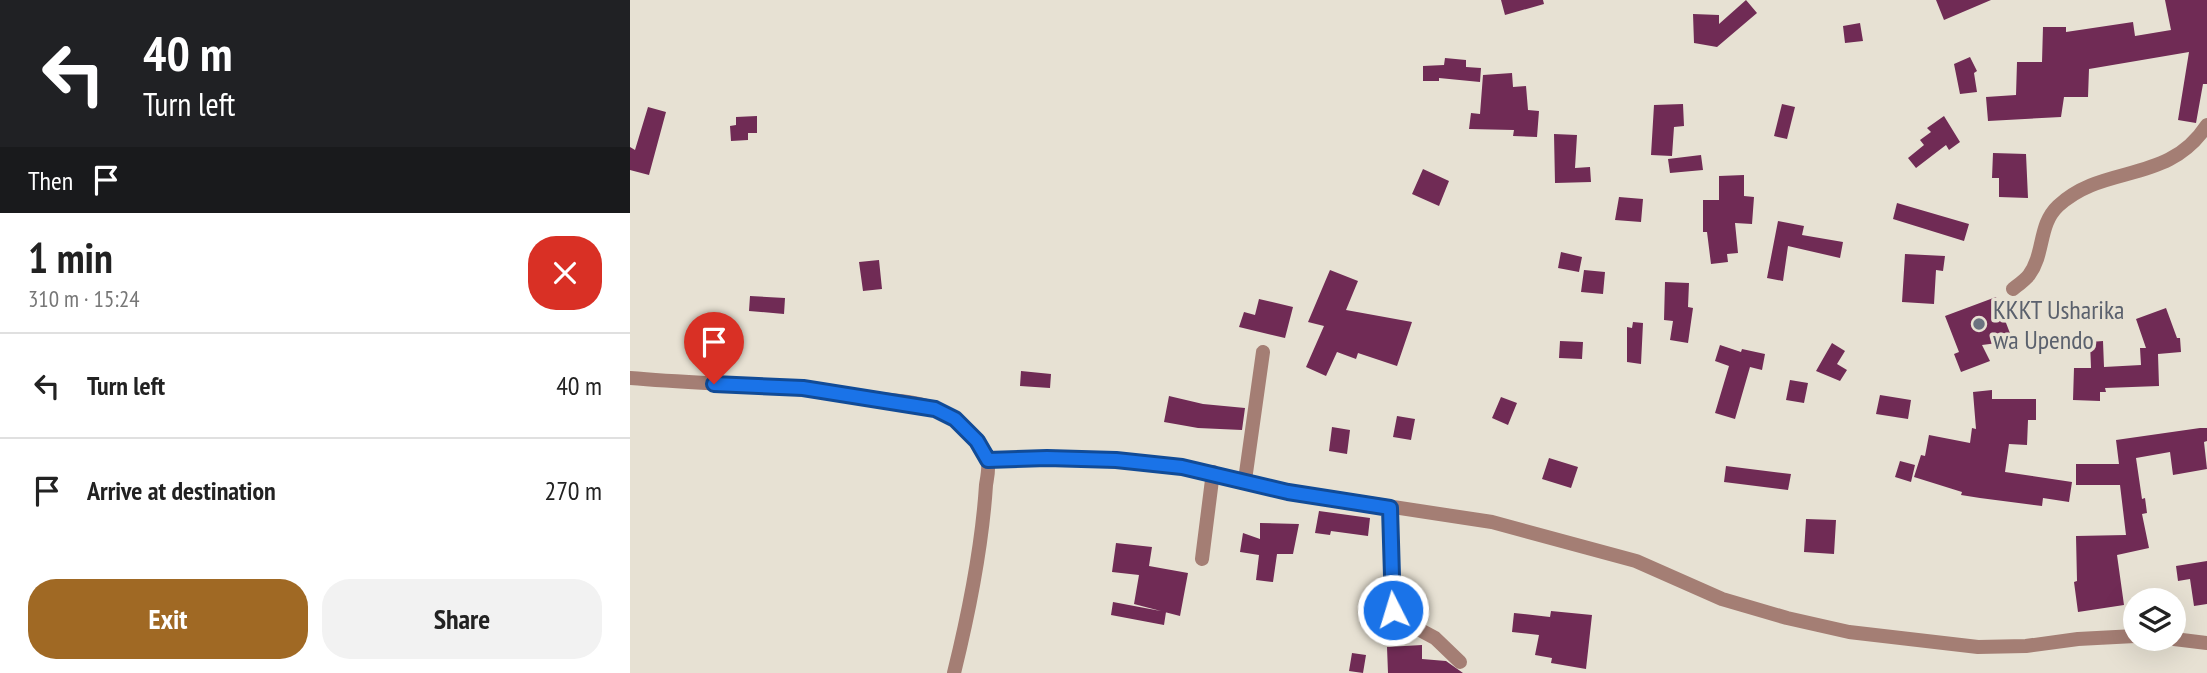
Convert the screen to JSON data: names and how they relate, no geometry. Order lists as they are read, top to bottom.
{
  "places": ["KKKT Usharika wa Upendo"],
  "page": {
    "turn": ["40 m", "Turn left"],
    "then": "Then",
    "heading": ["1 min", "310 m · 15:24"],
    "list": [
      {
        "name": "Turn left",
        "value": "40 m"
      },
      {
        "name": "Arrive at destination",
        "value": "270 m"
      }
    ],
    "buttons": ["Exit", "Share"]
  }
}
